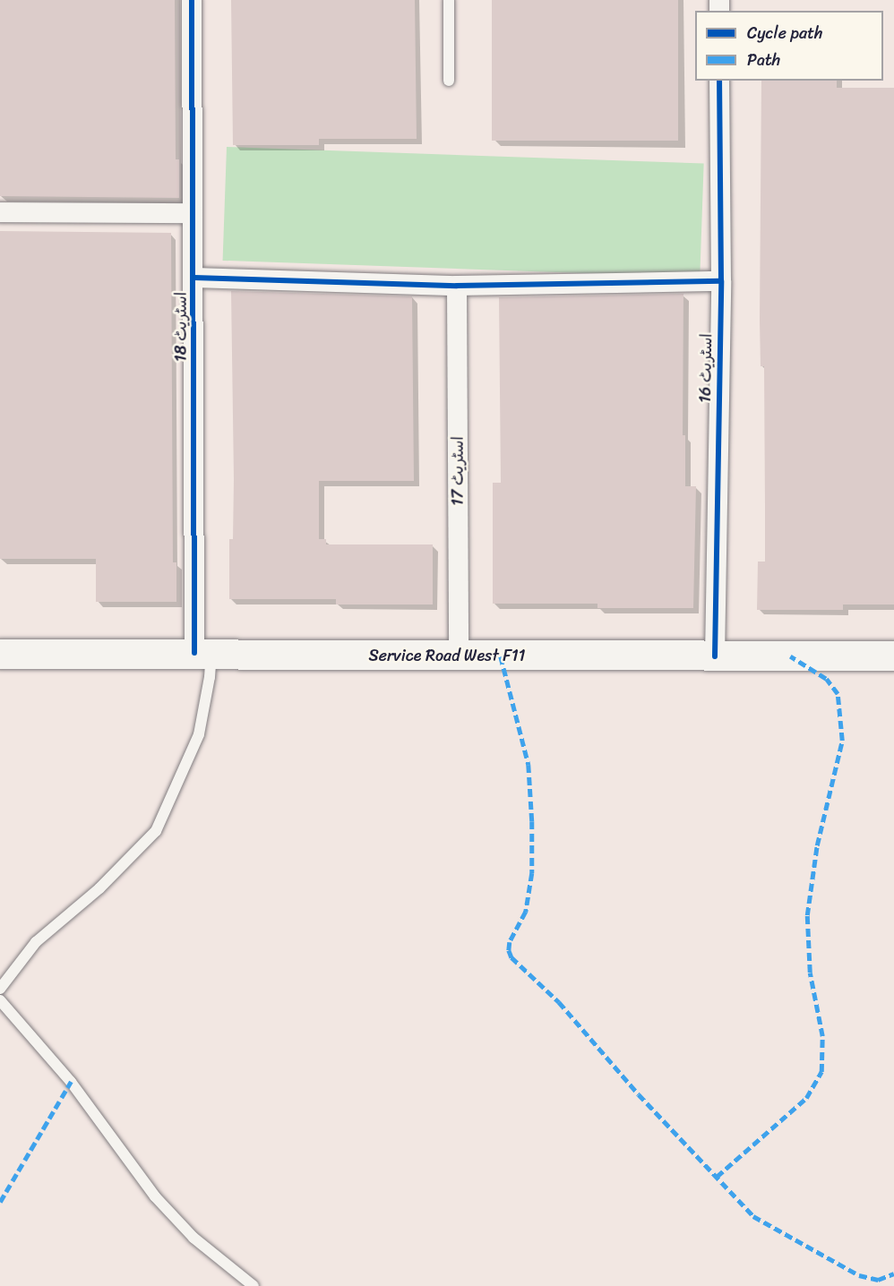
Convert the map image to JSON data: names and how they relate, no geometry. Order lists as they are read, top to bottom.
{
  "streets": {
    "main road": ["Service Road West F11"],
    "street": ["اسٹریٹ 18", "اسٹریٹ 16", "اسٹریٹ 17"]
  },
  "crossings": [
    ["اسٹریٹ 18", "Service Road West F11"],
    ["اسٹریٹ 16", "Service Road West F11"],
    ["اسٹریٹ 17", "Service Road West F11"]
  ],
  "legend": ["Cycle path", "Path"]
}
